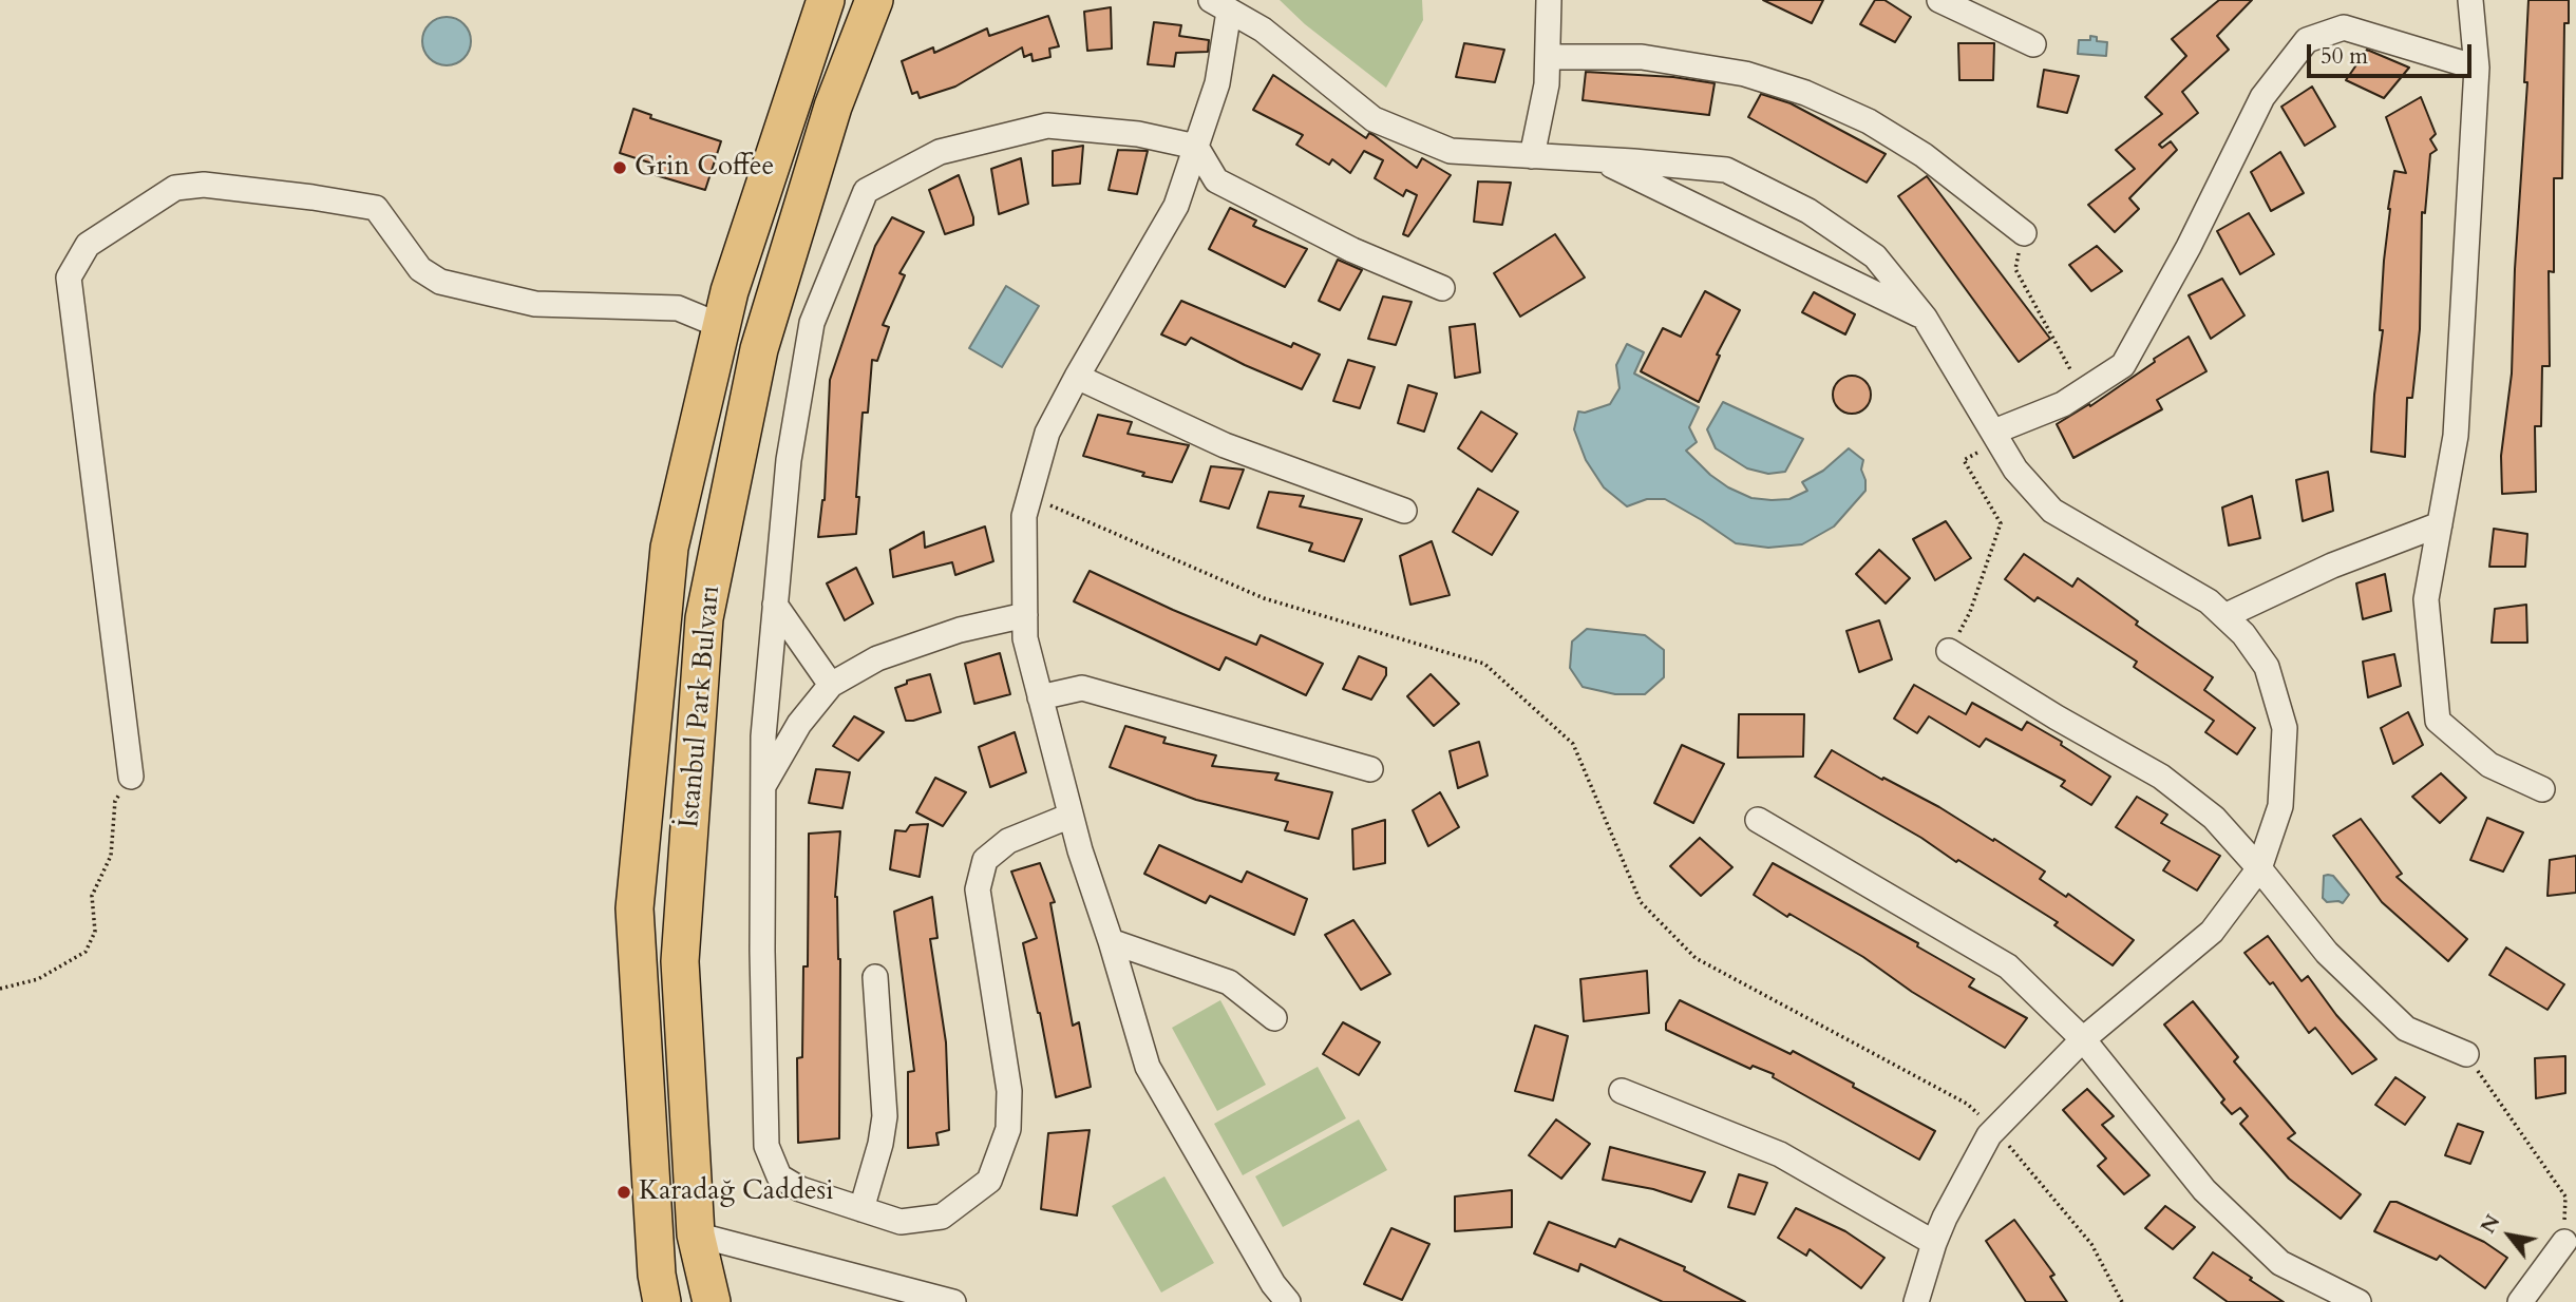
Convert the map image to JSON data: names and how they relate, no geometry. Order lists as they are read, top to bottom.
{
  "streets": {
    "highway": ["İstanbul Park Bulvarı"]
  },
  "places": ["Grin Coffee", "Karadağ Caddesi"],
  "scale_bar": "50 m",
  "north": "top left"
}
